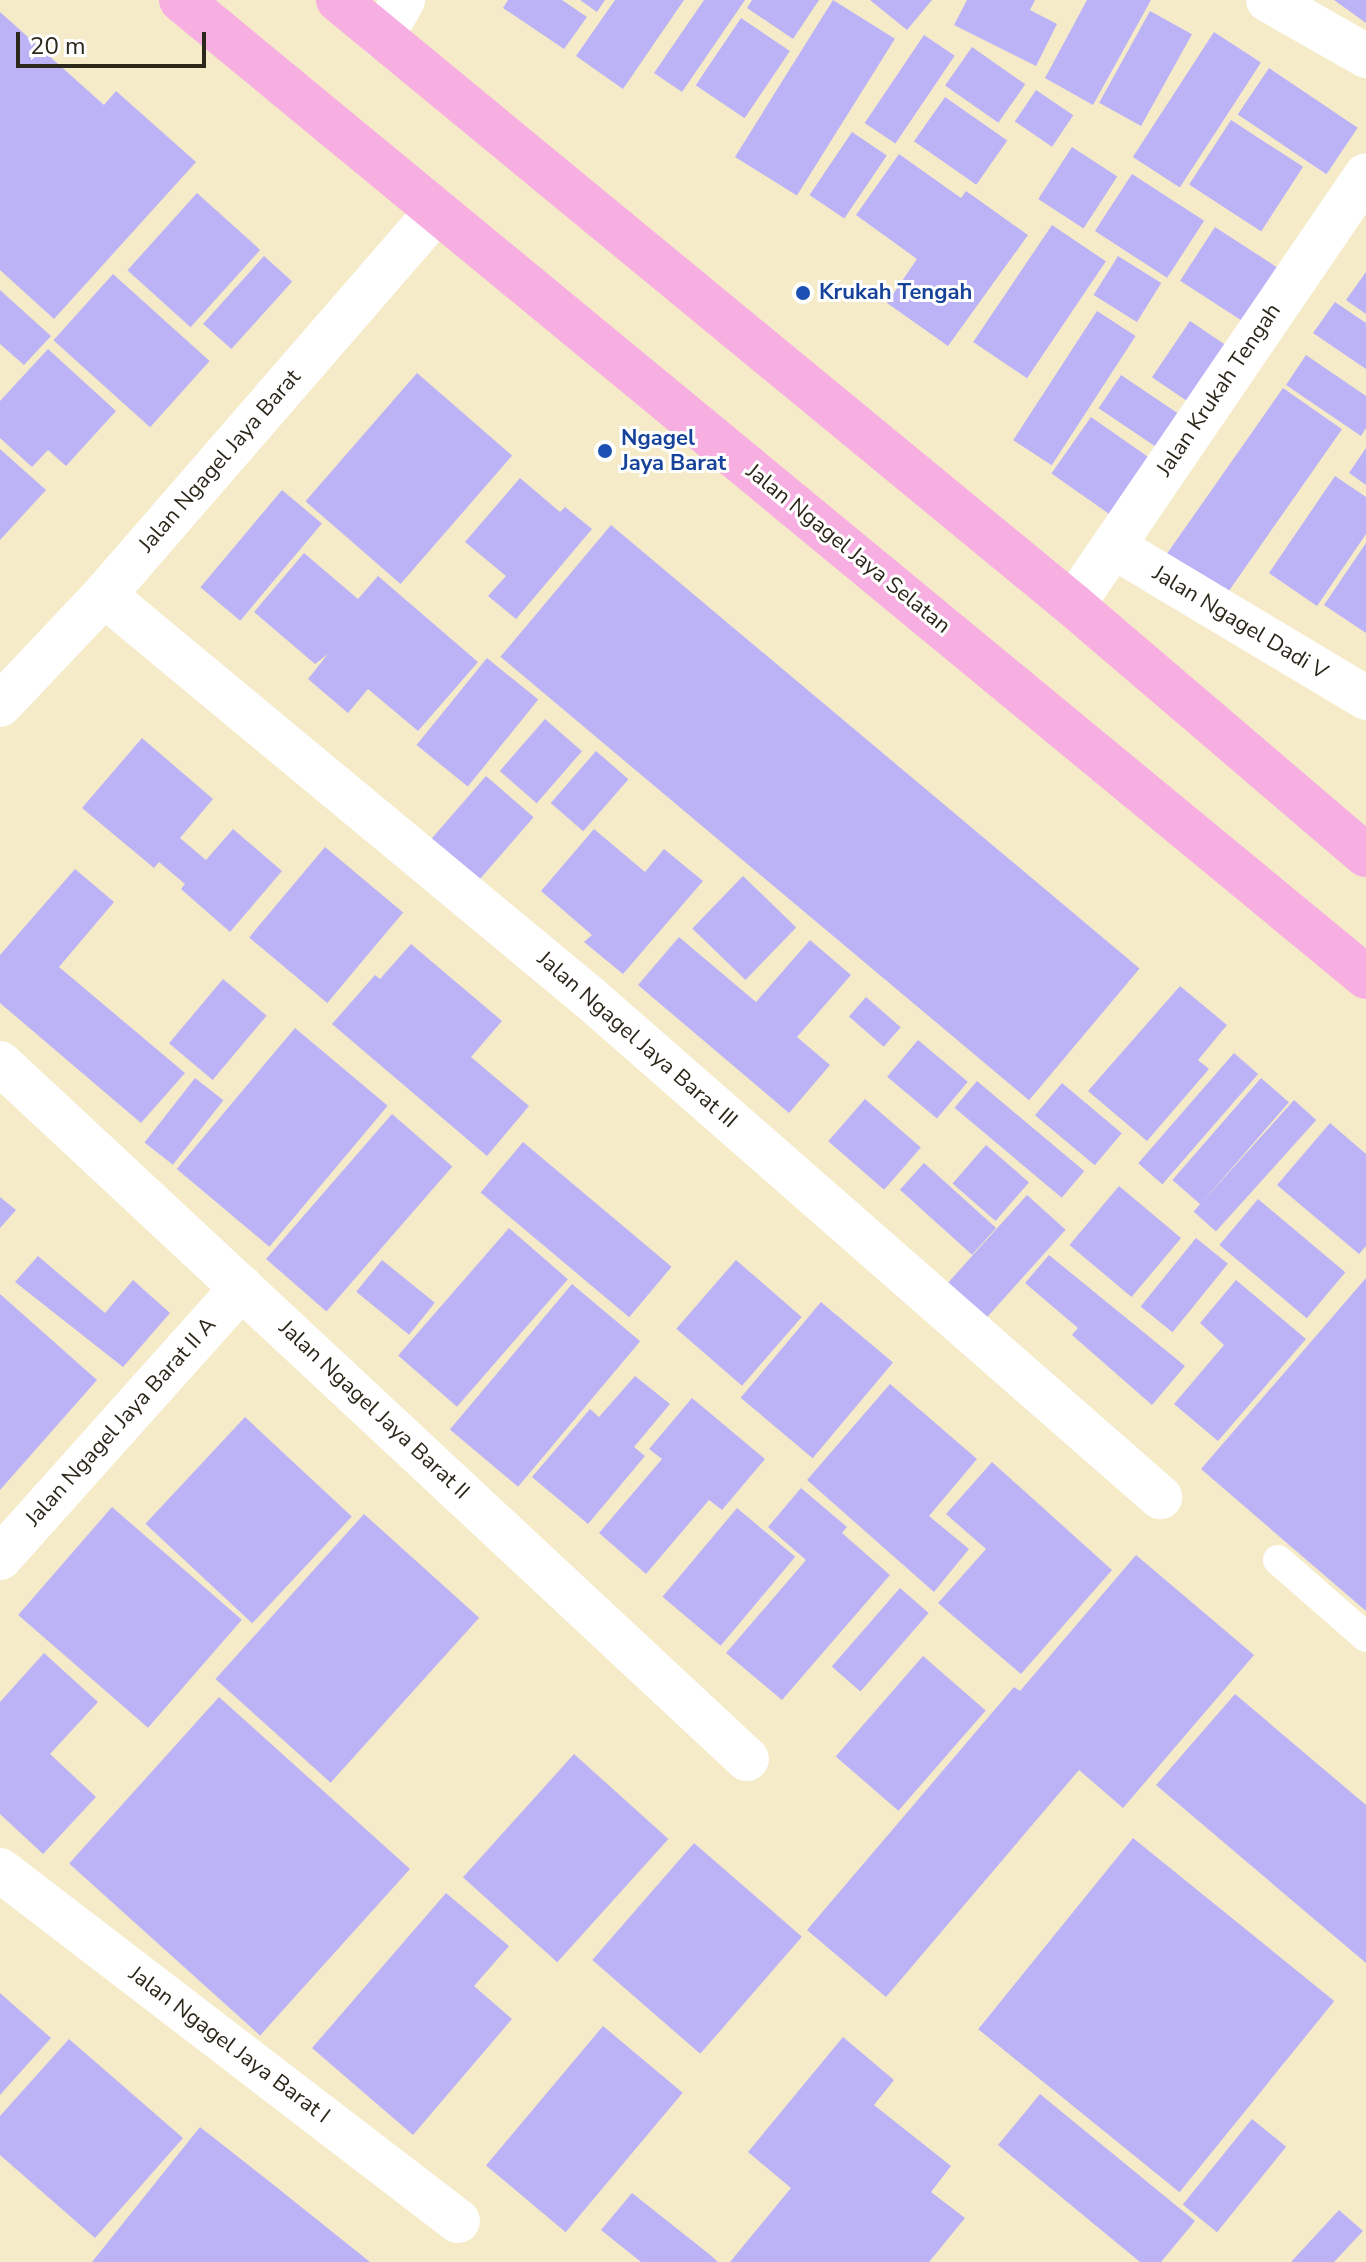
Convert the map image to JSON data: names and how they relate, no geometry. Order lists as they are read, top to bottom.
{
  "streets": {
    "main road": ["Jalan Ngagel Jaya Selatan"],
    "street": [
      "Jalan Krukah Tengah",
      "Jalan Ngagel Jaya Barat",
      "Jalan Ngagel Dadi V",
      "Jalan Ngagel Jaya Barat III",
      "Jalan Ngagel Jaya Barat II",
      "Jalan Ngagel Jaya Barat II A",
      "Jalan Ngagel Jaya Barat I"
    ]
  },
  "crossings": [
    ["Jalan Krukah Tengah", "Jalan Ngagel Dadi V"],
    ["Jalan Ngagel Jaya Barat", "Jalan Ngagel Jaya Selatan"],
    ["Jalan Ngagel Jaya Barat", "Jalan Ngagel Jaya Barat III"],
    ["Jalan Ngagel Jaya Barat II", "Jalan Ngagel Jaya Barat II A"]
  ],
  "places": ["Krukah Tengah", "Ngagel Jaya Barat"],
  "scale_bar": "20 m"
}
